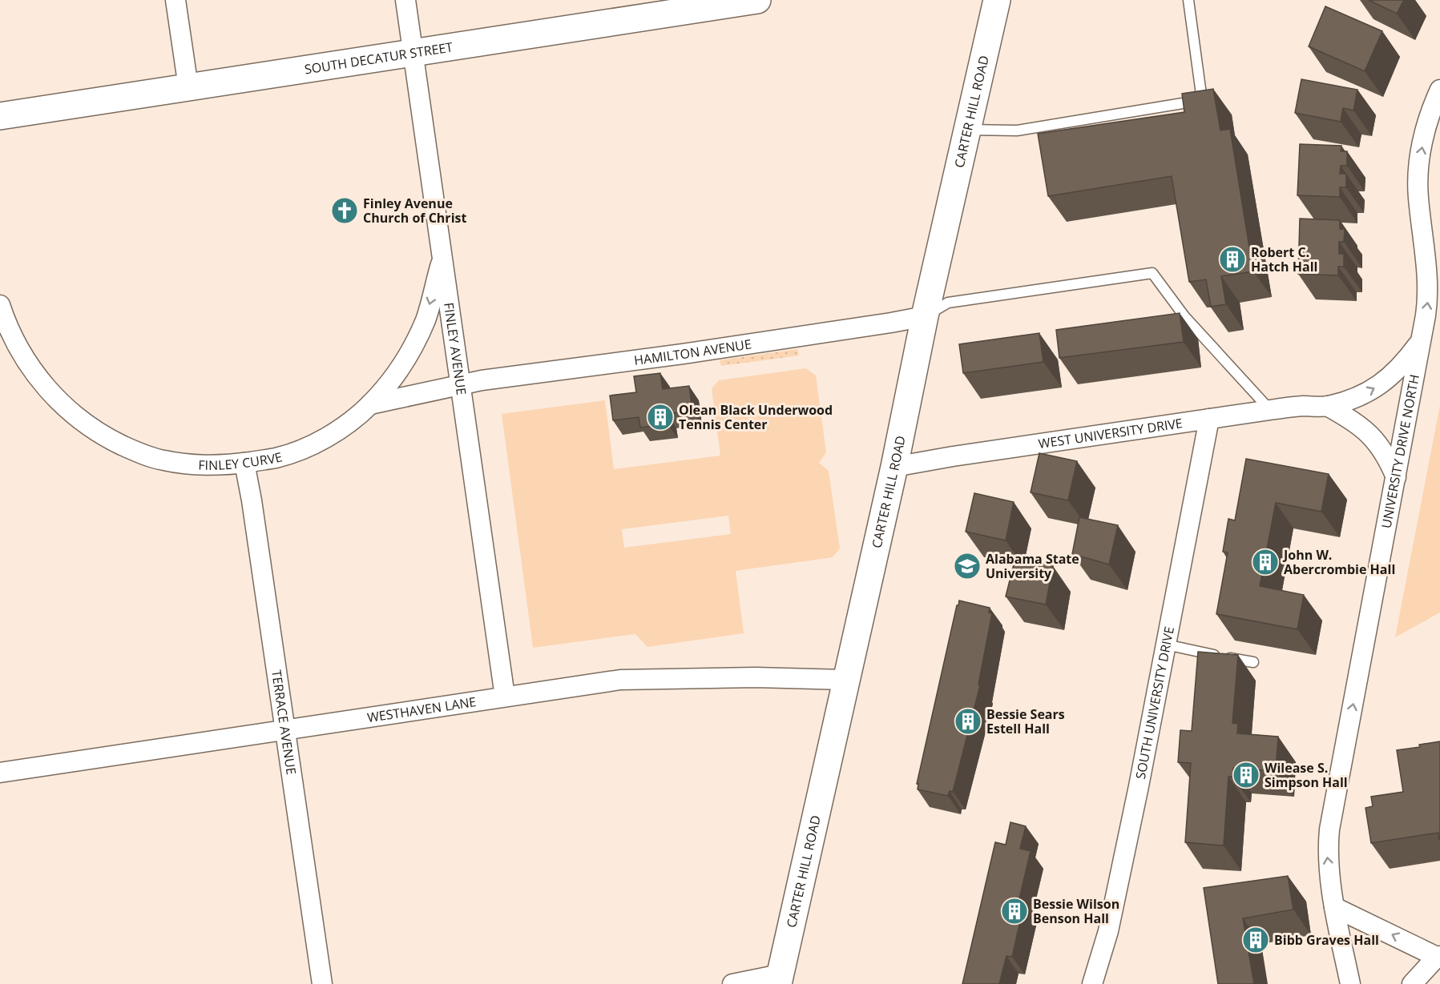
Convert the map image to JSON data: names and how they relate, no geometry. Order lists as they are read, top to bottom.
{
  "streets": {
    "main road": ["SOUTH DECATUR STREET", "CARTER HILL ROAD"],
    "street": [
      "FINLEY AVENUE",
      "HAMILTON AVENUE",
      "WEST UNIVERSITY DRIVE",
      "UNIVERSITY DRIVE NORTH",
      "FINLEY CURVE",
      "SOUTH UNIVERSITY DRIVE",
      "WESTHAVEN LANE",
      "TERRACE AVENUE"
    ]
  },
  "crossings": [
    ["SOUTH DECATUR STREET", "FINLEY AVENUE"],
    ["CARTER HILL ROAD", "HAMILTON AVENUE"],
    ["CARTER HILL ROAD", "WEST UNIVERSITY DRIVE"],
    ["CARTER HILL ROAD", "WESTHAVEN LANE"],
    ["FINLEY AVENUE", "HAMILTON AVENUE"],
    ["FINLEY AVENUE", "FINLEY CURVE"],
    ["FINLEY AVENUE", "WESTHAVEN LANE"],
    ["HAMILTON AVENUE", "FINLEY CURVE"],
    ["WEST UNIVERSITY DRIVE", "UNIVERSITY DRIVE NORTH"],
    ["WEST UNIVERSITY DRIVE", "SOUTH UNIVERSITY DRIVE"],
    ["FINLEY CURVE", "TERRACE AVENUE"],
    ["WESTHAVEN LANE", "TERRACE AVENUE"]
  ],
  "one_way": ["UNIVERSITY DRIVE NORTH"],
  "places": {
    "church": ["Finley Avenue Church of Christ"],
    "building": [
      "Robert C. Hatch Hall",
      "Olean Black Underwood Tennis Center",
      "John W. Abercrombie Hall",
      "Bessie Sears Estell Hall",
      "Wilease S. Simpson Hall",
      "Bessie Wilson Benson Hall",
      "Bibb Graves Hall"
    ],
    "school or university": ["Alabama State University"]
  }
}
